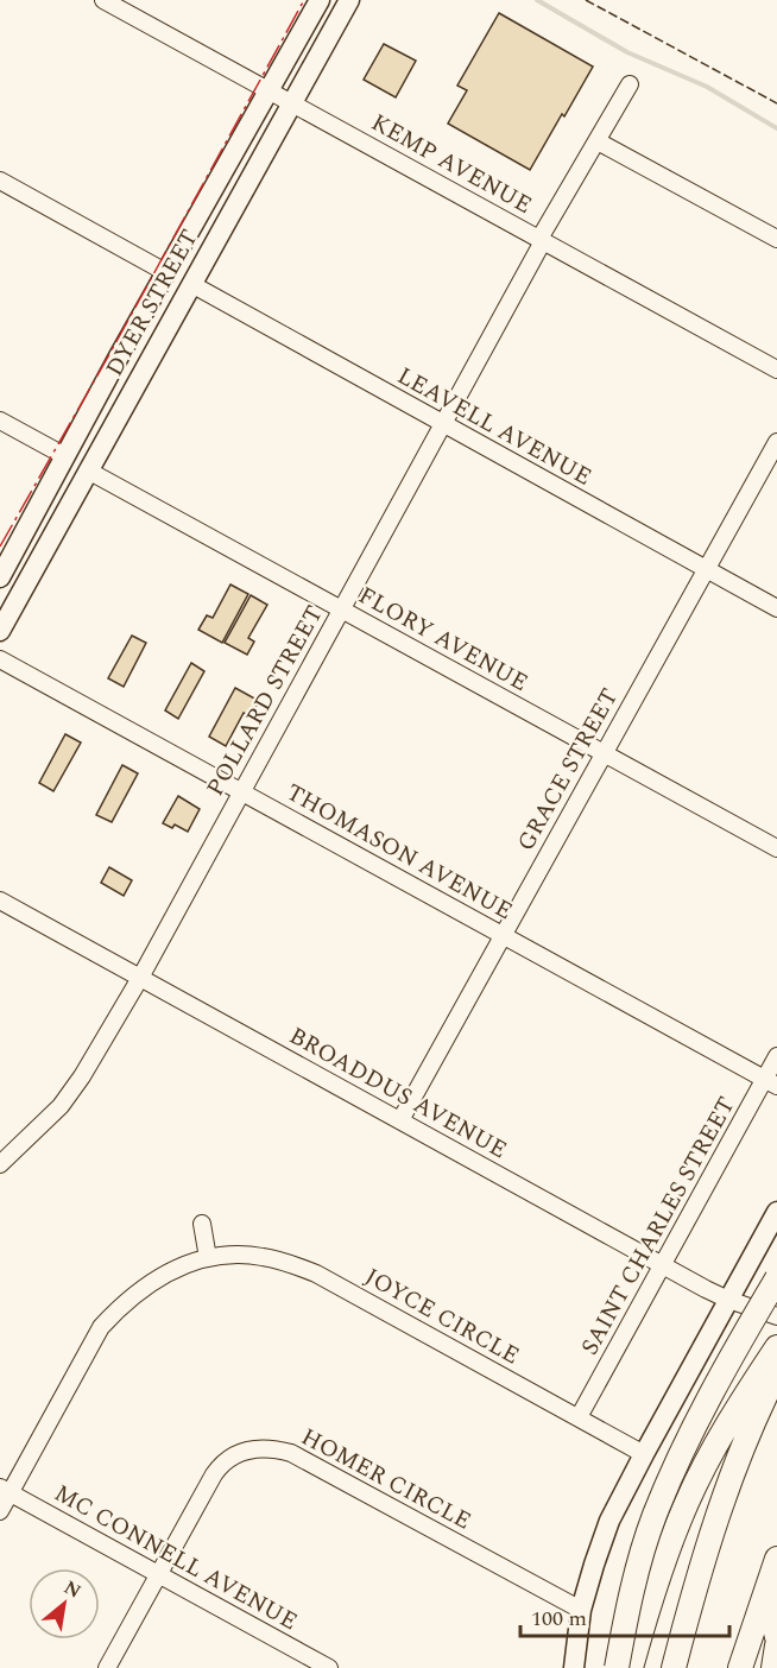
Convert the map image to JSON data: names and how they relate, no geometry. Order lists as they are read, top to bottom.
{
  "streets": {
    "main road": ["DYER STREET"],
    "street": [
      "KEMP AVENUE",
      "LEAVELL AVENUE",
      "FLORY AVENUE",
      "POLLARD STREET",
      "GRACE STREET",
      "THOMASON AVENUE",
      "BROADDUS AVENUE",
      "SAINT CHARLES STREET",
      "JOYCE CIRCLE",
      "HOMER CIRCLE",
      "MC CONNELL AVENUE"
    ]
  },
  "crossings": [
    ["KEMP AVENUE", "DYER STREET"],
    ["KEMP AVENUE", "POLLARD STREET"],
    ["DYER STREET", "LEAVELL AVENUE"],
    ["DYER STREET", "FLORY AVENUE"],
    ["LEAVELL AVENUE", "POLLARD STREET"],
    ["LEAVELL AVENUE", "GRACE STREET"],
    ["FLORY AVENUE", "POLLARD STREET"],
    ["FLORY AVENUE", "GRACE STREET"],
    ["POLLARD STREET", "THOMASON AVENUE"],
    ["POLLARD STREET", "BROADDUS AVENUE"],
    ["GRACE STREET", "THOMASON AVENUE"],
    ["GRACE STREET", "BROADDUS AVENUE"],
    ["THOMASON AVENUE", "SAINT CHARLES STREET"],
    ["BROADDUS AVENUE", "SAINT CHARLES STREET"],
    ["SAINT CHARLES STREET", "JOYCE CIRCLE"],
    ["JOYCE CIRCLE", "MC CONNELL AVENUE"],
    ["HOMER CIRCLE", "MC CONNELL AVENUE"]
  ],
  "scale_bar": "100 m",
  "north": "top right"
}
